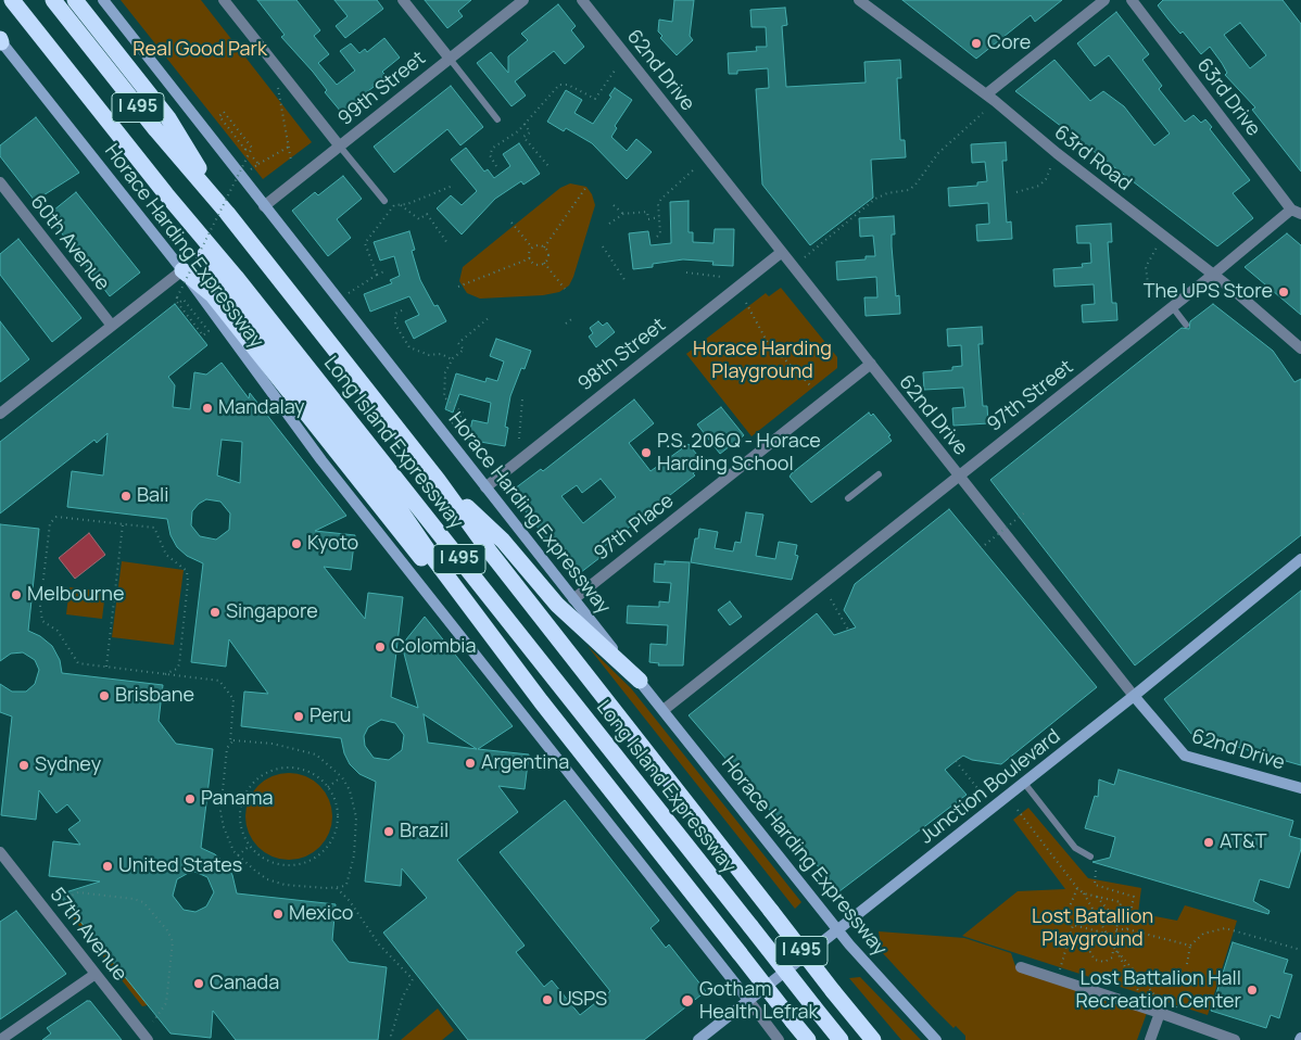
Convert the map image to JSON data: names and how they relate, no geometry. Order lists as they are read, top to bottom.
{
  "streets": {
    "highway": ["I 495", "Long Island Expressway"],
    "main road": ["62nd Drive", "Horace Harding Expressway", "Junction Boulevard"],
    "street": [
      "99th Street",
      "63rd Drive",
      "63rd Road",
      "60th Avenue",
      "98th Street",
      "97th Street",
      "97th Place",
      "57th Avenue"
    ]
  },
  "crossings": [
    ["62nd Drive", "98th Street"],
    ["62nd Drive", "97th Street"],
    ["62nd Drive", "97th Place"],
    ["62nd Drive", "Junction Boulevard"],
    ["99th Street", "Horace Harding Expressway"],
    ["63rd Drive", "97th Street"],
    ["63rd Road", "97th Street"],
    ["Horace Harding Expressway", "98th Street"],
    ["Horace Harding Expressway", "97th Street"],
    ["Horace Harding Expressway", "97th Place"],
    ["Horace Harding Expressway", "Junction Boulevard"]
  ],
  "parks": ["Real Good Park", "Horace Harding Playground", "Lost Batallion Playground"],
  "places": [
    "Core",
    "The UPS Store",
    "Mandalay",
    "P.S. 206Q - Horace Harding School",
    "Bali",
    "Kyoto",
    "Melbourne",
    "Singapore",
    "Colombia",
    "Brisbane",
    "Peru",
    "Argentina",
    "Sydney",
    "Panama",
    "Brazil",
    "AT&T",
    "United States",
    "Mexico",
    "Canada",
    "Lost Battalion Hall Recreation Center",
    "USPS",
    "Gotham Health Lefrak"
  ]
}
